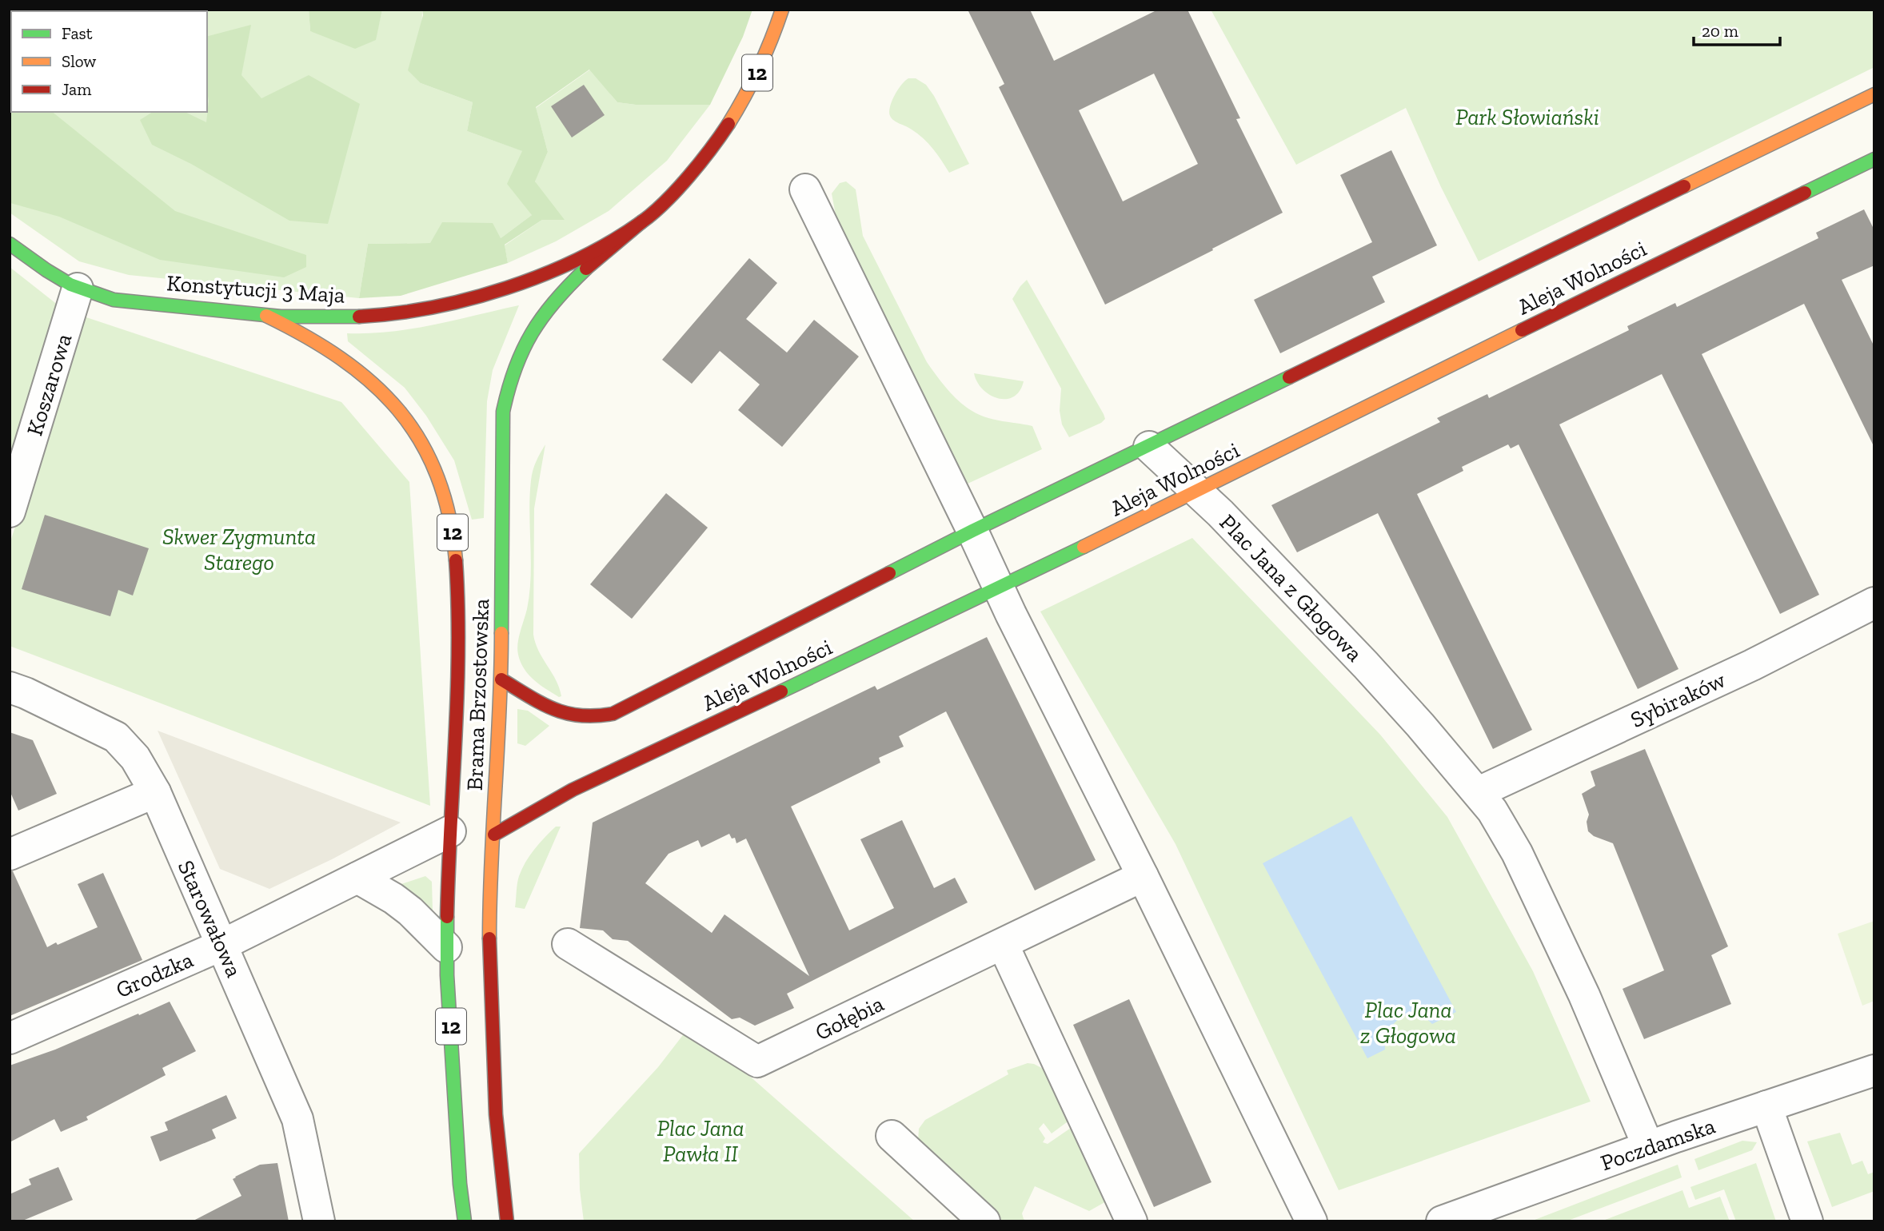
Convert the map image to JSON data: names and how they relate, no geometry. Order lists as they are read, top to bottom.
{
  "streets": {
    "street": [
      "12",
      "Aleja Wolności",
      "Konstytucji 3 Maja",
      "Koszarowa",
      "Plac Jana z Głogowa",
      "Brama Brzostowska",
      "Sybiraków",
      "Starowałowa",
      "Grodzka",
      "Gołębia",
      "Poczdamska"
    ]
  },
  "crossings": [
    ["Aleja Wolności", "Plac Jana z Głogowa"],
    ["Aleja Wolności", "Brama Brzostowska"],
    ["Konstytucji 3 Maja", "Koszarowa"],
    ["Konstytucji 3 Maja", "Brama Brzostowska"],
    ["Plac Jana z Głogowa", "Sybiraków"],
    ["Plac Jana z Głogowa", "Poczdamska"],
    ["Brama Brzostowska", "Grodzka"],
    ["Starowałowa", "Grodzka"]
  ],
  "parks": [
    "Park Słowiański",
    "Skwer Zygmunta Starego",
    "Plac Jana z Głogowa",
    "Plac Jana Pawła II"
  ],
  "legend": ["Fast", "Slow", "Jam"],
  "scale_bar": "20 m"
}
